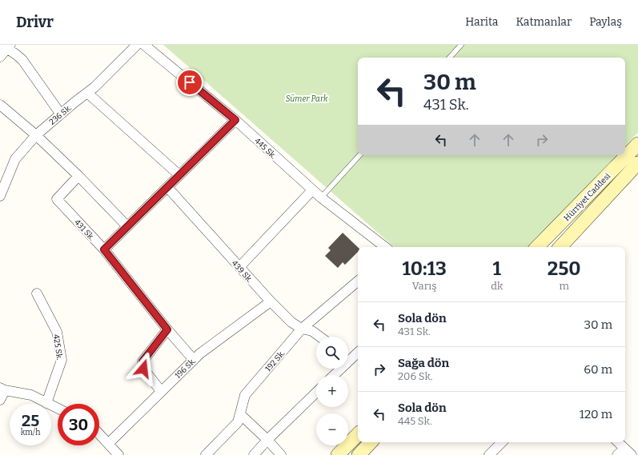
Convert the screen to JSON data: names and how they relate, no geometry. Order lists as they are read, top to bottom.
{
  "streets": {
    "main road": ["Hürriyet Caddesi"],
    "street": [
      "236 Sk.",
      "445 Sk.",
      "431 Sk.",
      "439 Sk.",
      "425 Sk.",
      "192 Sk.",
      "196 Sk."
    ]
  },
  "crossings": [
    ["431 Sk.", "196 Sk."],
    ["439 Sk.", "192 Sk."],
    ["439 Sk.", "196 Sk."]
  ],
  "parks": ["Sümer Park"],
  "page": {
    "header": "Drivr",
    "nav": ["Harita", "Katmanlar", "Paylaş"],
    "turn": ["30 m", "431 Sk."],
    "eta": [
      "10:13",
      "Varış",
      "1",
      "dk",
      "250",
      "m"
    ],
    "list": [
      {
        "name": "Sola dön",
        "note": "431 Sk.",
        "value": "30 m"
      },
      {
        "name": "Sağa dön",
        "note": "206 Sk.",
        "value": "60 m"
      },
      {
        "name": "Sola dön",
        "note": "445 Sk.",
        "value": "120 m"
      }
    ],
    "map_buttons": ["+", "−"],
    "speed": "25 km/h",
    "limit": "30"
  }
}
